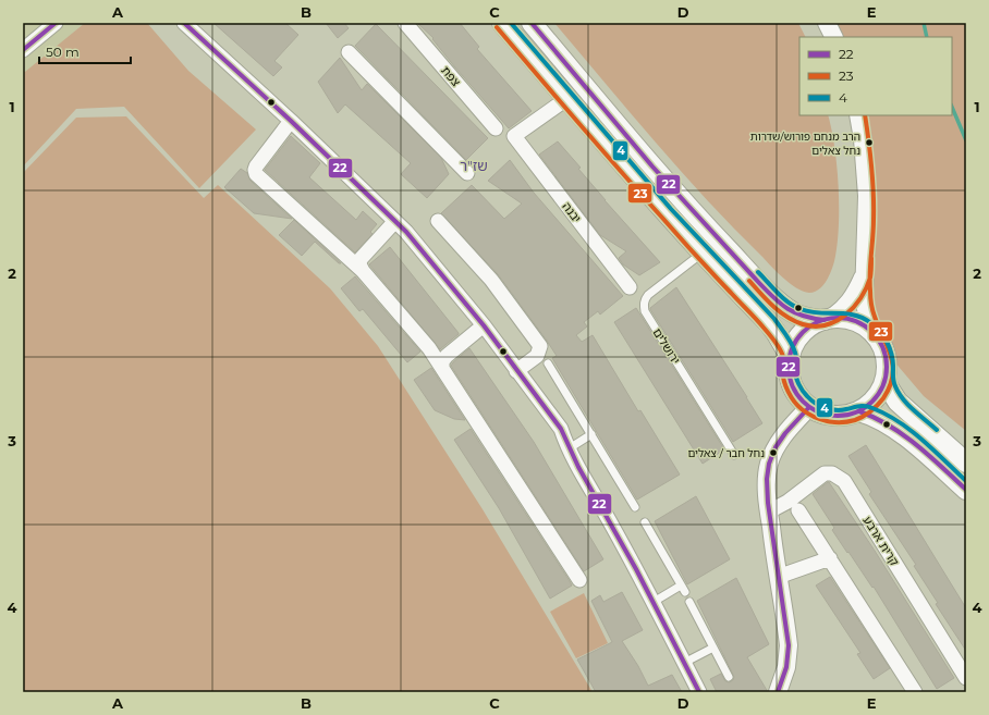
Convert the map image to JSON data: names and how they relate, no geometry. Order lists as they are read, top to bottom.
{
  "streets": {
    "street": ["צפת", "יבנה", "קרית ארבע"],
    "lane": ["ירושלים"]
  },
  "districts": ["שז\"ר"],
  "places": ["הרב מנחם פורוש/שדרות נחל צאלים", "נחל חבר / צאלים"],
  "lines": ["transit line 22", "transit line 4", "transit line 23"],
  "legend": ["22", "23", "4"],
  "scale_bar": "50 m",
  "grid": {
    "columns": [
      "A",
      "B",
      "C",
      "D",
      "E"
    ],
    "rows": [
      "1",
      "2",
      "3",
      "4"
    ]
  }
}
